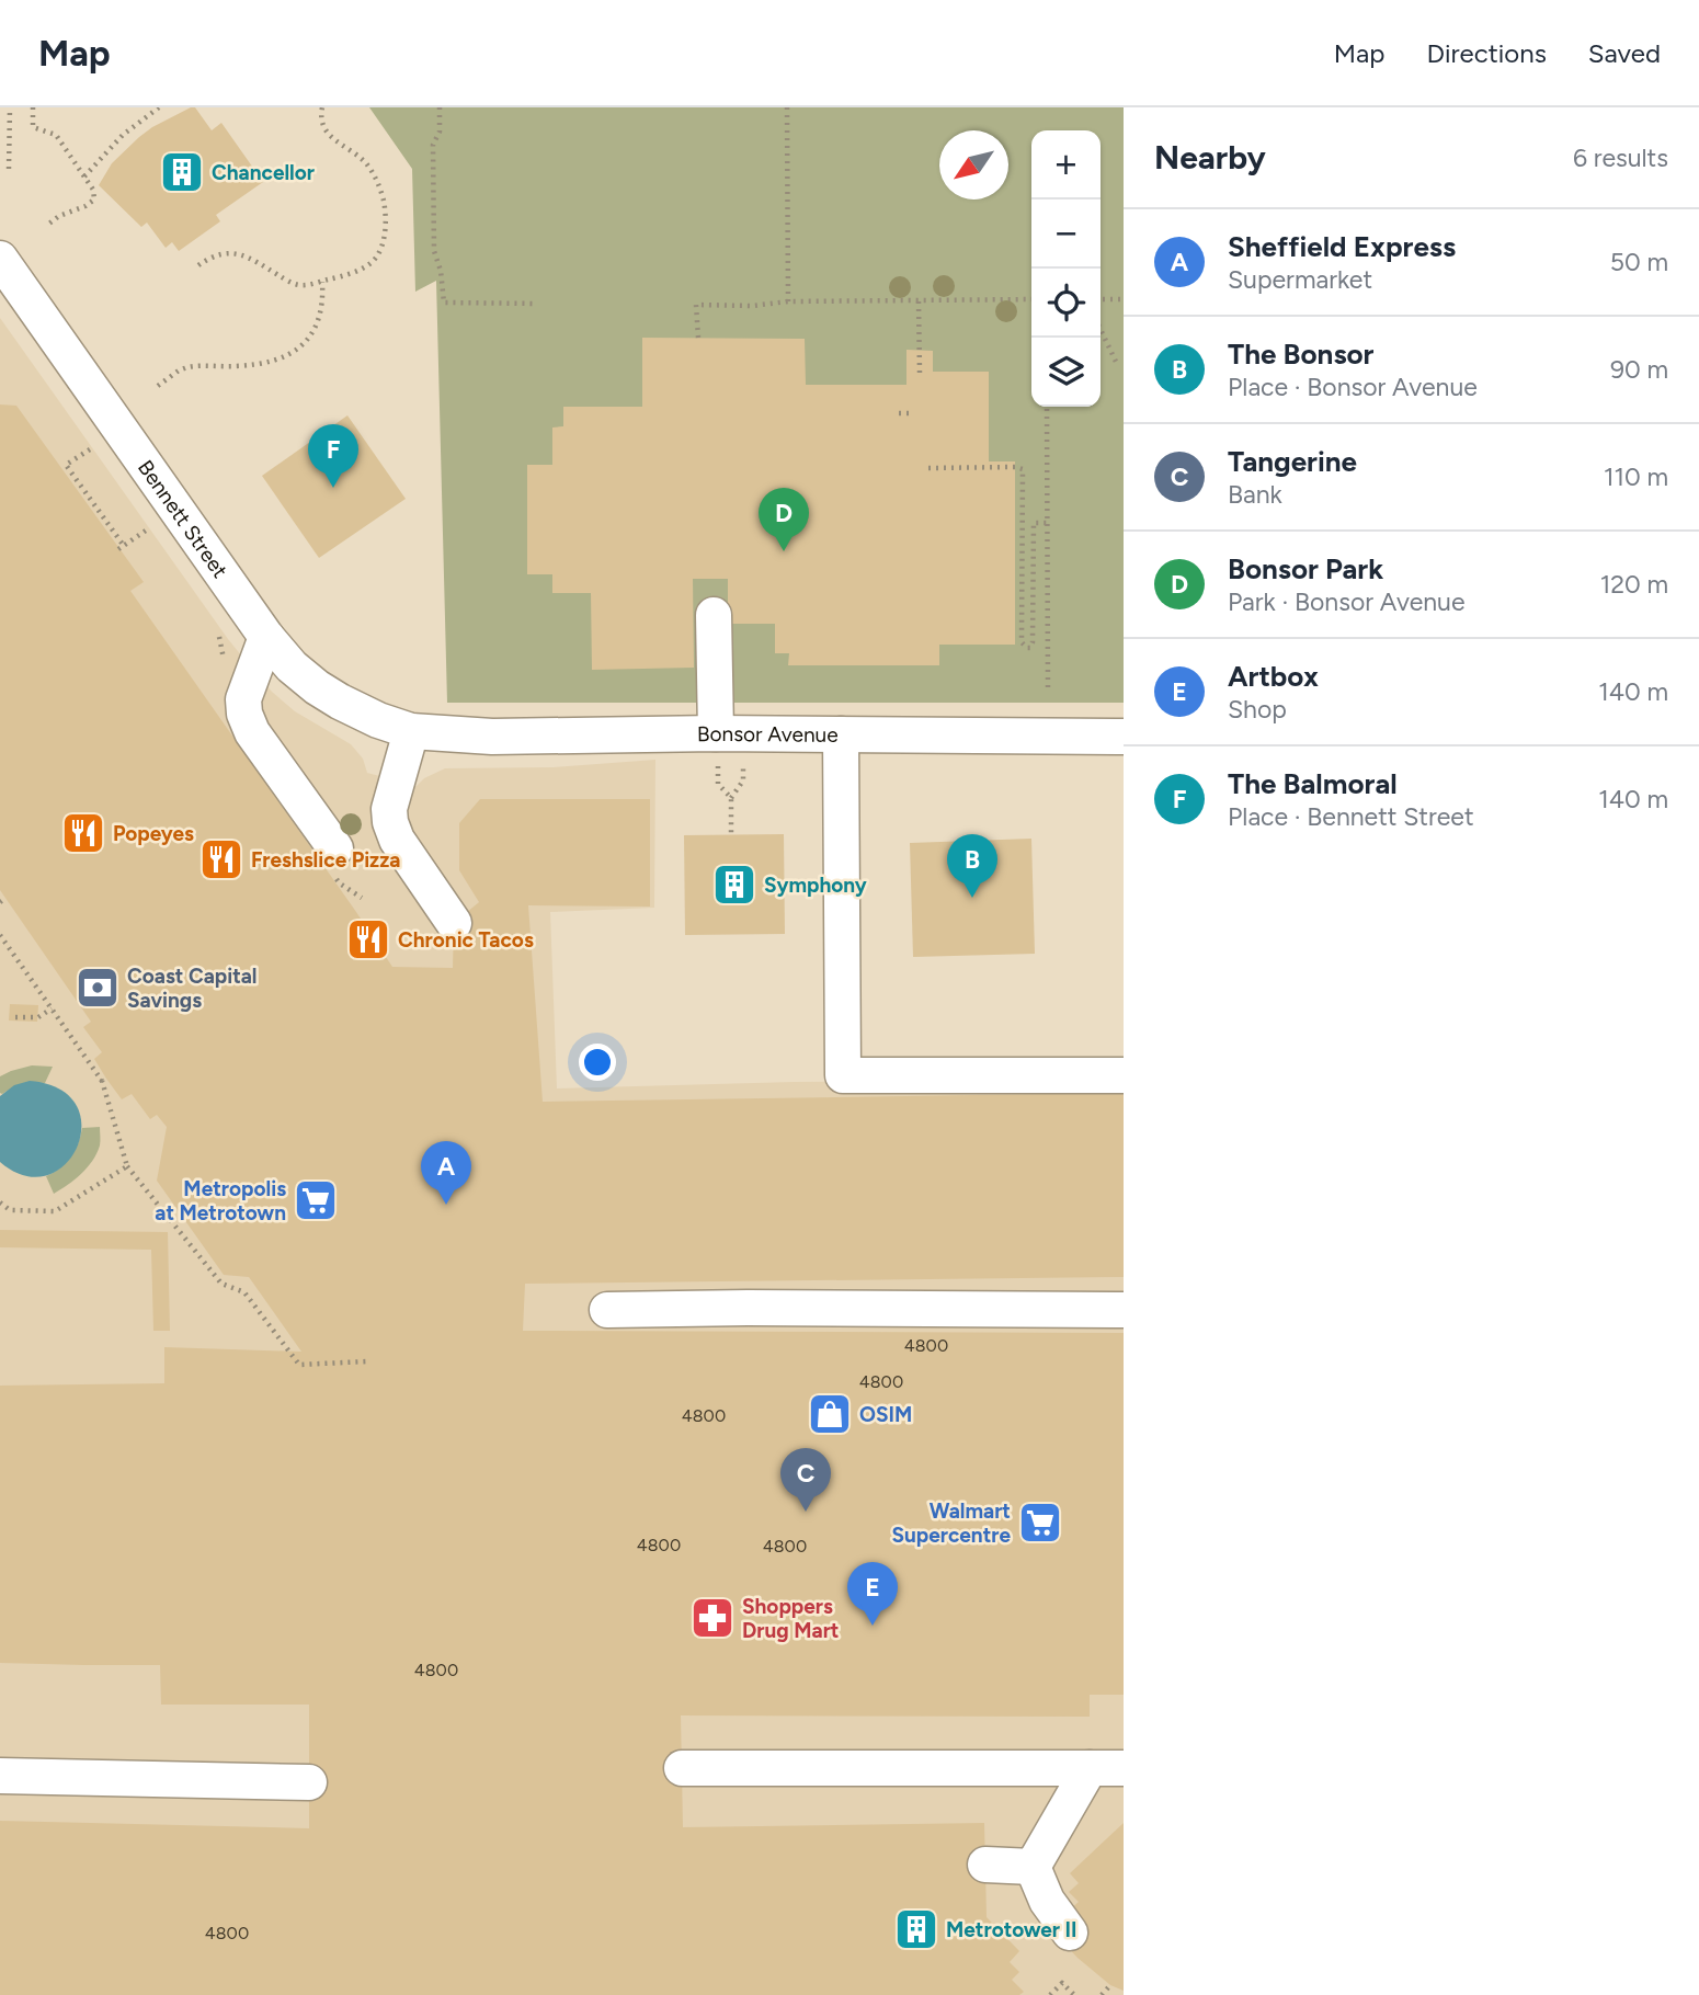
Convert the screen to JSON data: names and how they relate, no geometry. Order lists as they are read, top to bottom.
{
  "streets": {
    "street": ["Bennett Street", "Bonsor Avenue"]
  },
  "crossings": [
    ["Bennett Street", "Bonsor Avenue"]
  ],
  "places": {
    "building": ["Chancellor", "Symphony", "Metrotower II"],
    "restaurant": ["Popeyes", "Freshslice Pizza", "Chronic Tacos"],
    "bank": ["Coast Capital Savings"],
    "supermarket": ["Metropolis at Metrotown", "Walmart Supercentre"],
    "shop": ["OSIM"],
    "pharmacy": ["Shoppers Drug Mart"]
  },
  "house_numbers": [
    "4800",
    "4800",
    "4800",
    "4800",
    "4800",
    "4800",
    "4800"
  ],
  "north": "bottom left",
  "page": {
    "header": "Map",
    "nav": ["Map", "Directions", "Saved"],
    "heading": ["Nearby", "6 results"],
    "map_buttons": ["+", "−"],
    "list": [
      {
        "mark": "A",
        "name": "Sheffield Express",
        "note": "Supermarket",
        "value": "50 m"
      },
      {
        "mark": "B",
        "name": "The Bonsor",
        "note": "Place · Bonsor Avenue",
        "value": "90 m"
      },
      {
        "mark": "C",
        "name": "Tangerine",
        "note": "Bank",
        "value": "110 m"
      },
      {
        "mark": "D",
        "name": "Bonsor Park",
        "note": "Park · Bonsor Avenue",
        "value": "120 m"
      },
      {
        "mark": "E",
        "name": "Artbox",
        "note": "Shop",
        "value": "140 m"
      },
      {
        "mark": "F",
        "name": "The Balmoral",
        "note": "Place · Bennett Street",
        "value": "140 m"
      }
    ],
    "pins": [
      "F",
      "D",
      "B",
      "A",
      "C",
      "E"
    ]
  }
}
